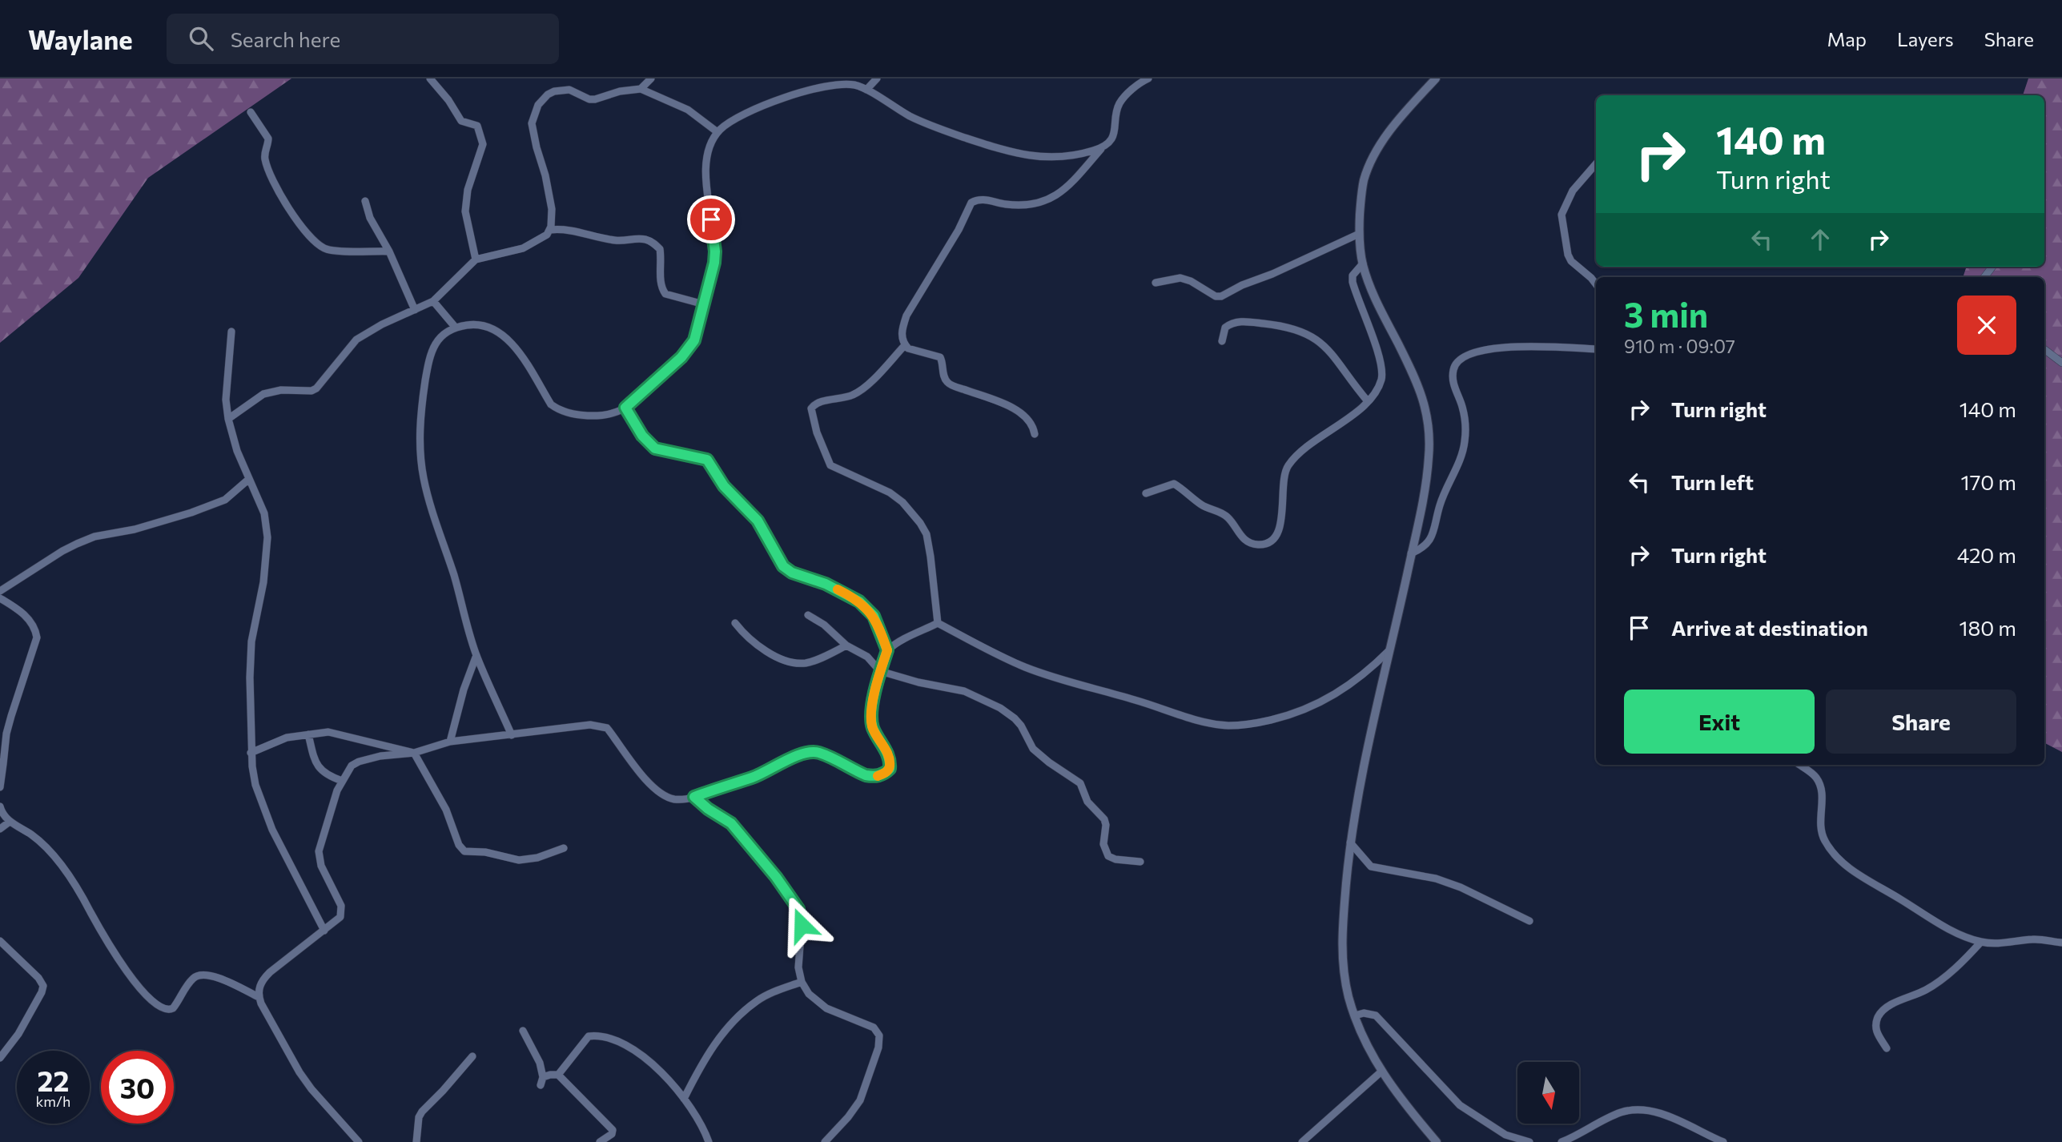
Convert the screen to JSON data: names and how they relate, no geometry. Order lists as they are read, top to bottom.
{
  "north": "bottom",
  "page": {
    "header": "Waylane",
    "search": "Search here",
    "nav": ["Map", "Layers", "Share"],
    "turn": ["140 m", "Turn right"],
    "heading": ["3 min", "910 m · 09:07"],
    "list": [
      {
        "name": "Turn right",
        "value": "140 m"
      },
      {
        "name": "Turn left",
        "value": "170 m"
      },
      {
        "name": "Turn right",
        "value": "420 m"
      },
      {
        "name": "Arrive at destination",
        "value": "180 m"
      }
    ],
    "buttons": ["Exit", "Share"],
    "speed": "22 km/h",
    "limit": "30"
  }
}
